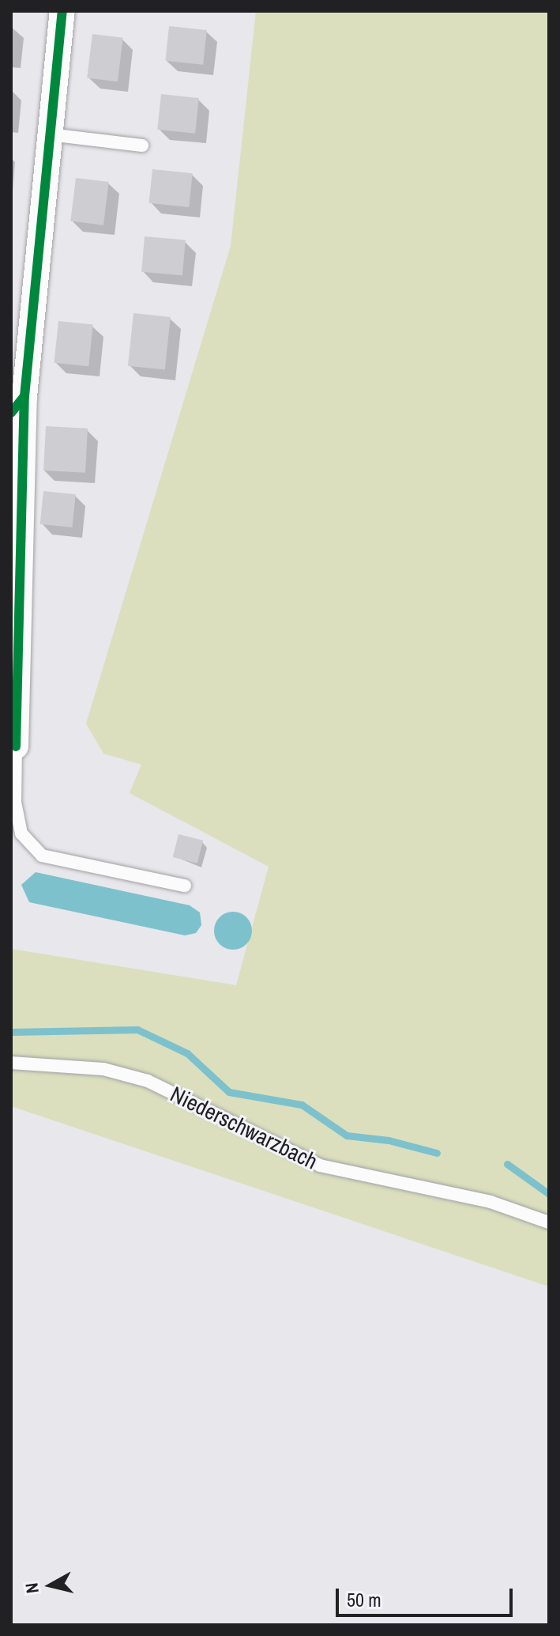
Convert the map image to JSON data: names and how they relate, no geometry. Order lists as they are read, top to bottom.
{
  "streets": {
    "lane": ["Niederschwarzbach"]
  },
  "scale_bar": "50 m",
  "north": "left"
}
